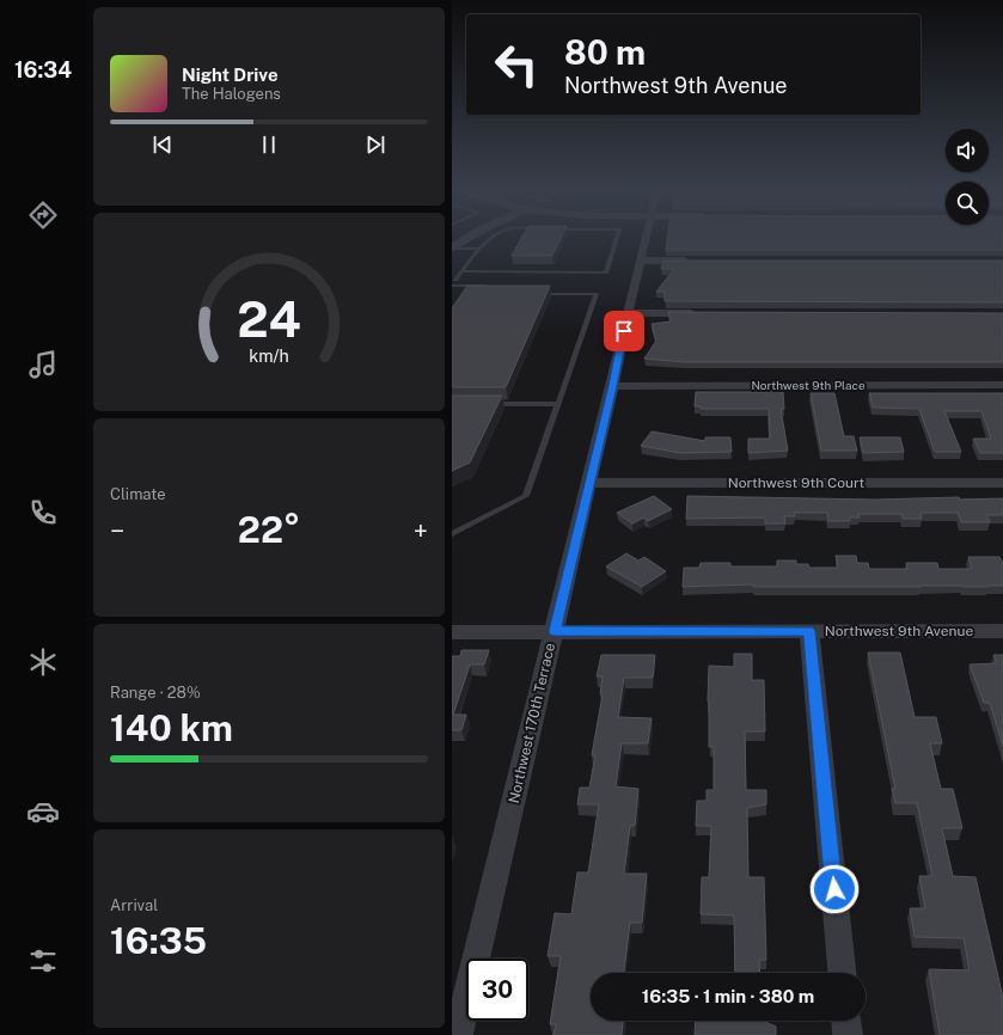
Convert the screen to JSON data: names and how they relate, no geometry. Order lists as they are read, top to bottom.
{
  "streets": {
    "street": [
      "Northwest 9th Place",
      "Northwest 9th Court",
      "Northwest 9th Avenue",
      "Northwest 170th Terrace"
    ]
  },
  "crossings": [
    ["Northwest 9th Place", "Northwest 170th Terrace"],
    ["Northwest 9th Court", "Northwest 170th Terrace"],
    ["Northwest 9th Avenue", "Northwest 170th Terrace"]
  ],
  "page": {
    "tabs": "16:34",
    "turn": ["80 m", "Northwest 9th Avenue"],
    "song": ["Night Drive", "The Halogens"],
    "tile": [
      "Climate",
      ["Range · 28%", "140 km"],
      ["Arrival", "16:35"]
    ],
    "heat": ["−", "22°", "+"],
    "limit": "30",
    "trip": "16:35 · 1 min · 380 m",
    "gauge": ["24", "km/h"]
  }
}
